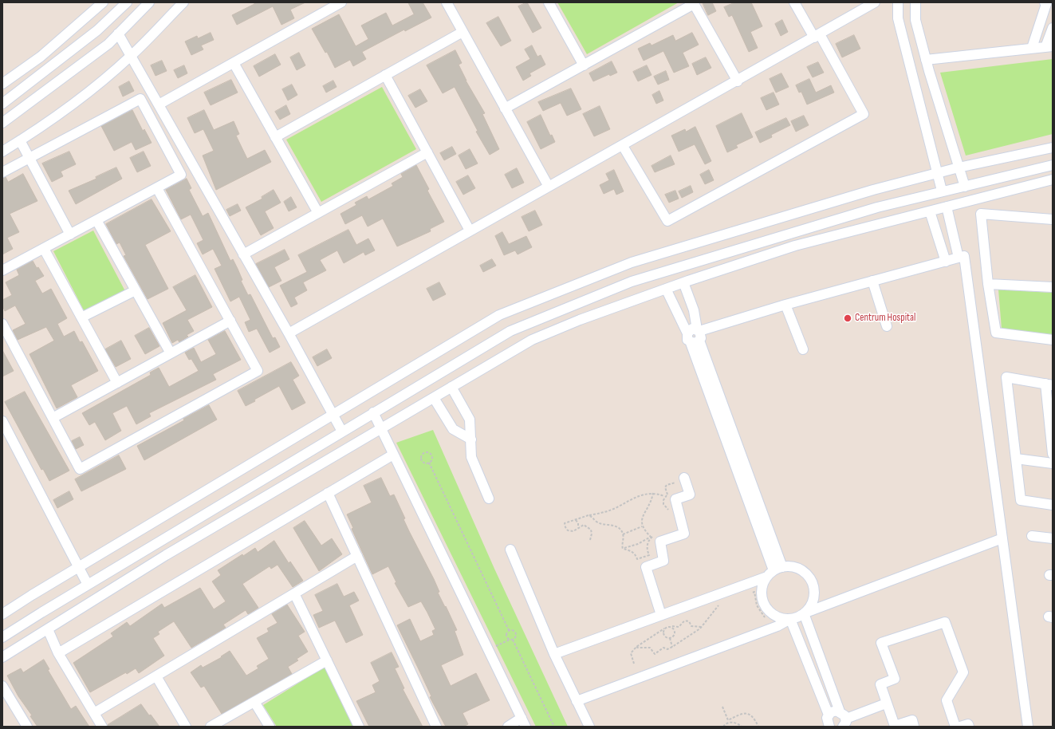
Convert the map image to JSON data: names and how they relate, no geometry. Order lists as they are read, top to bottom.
{
  "places": ["Centrum Hospital"]
}
